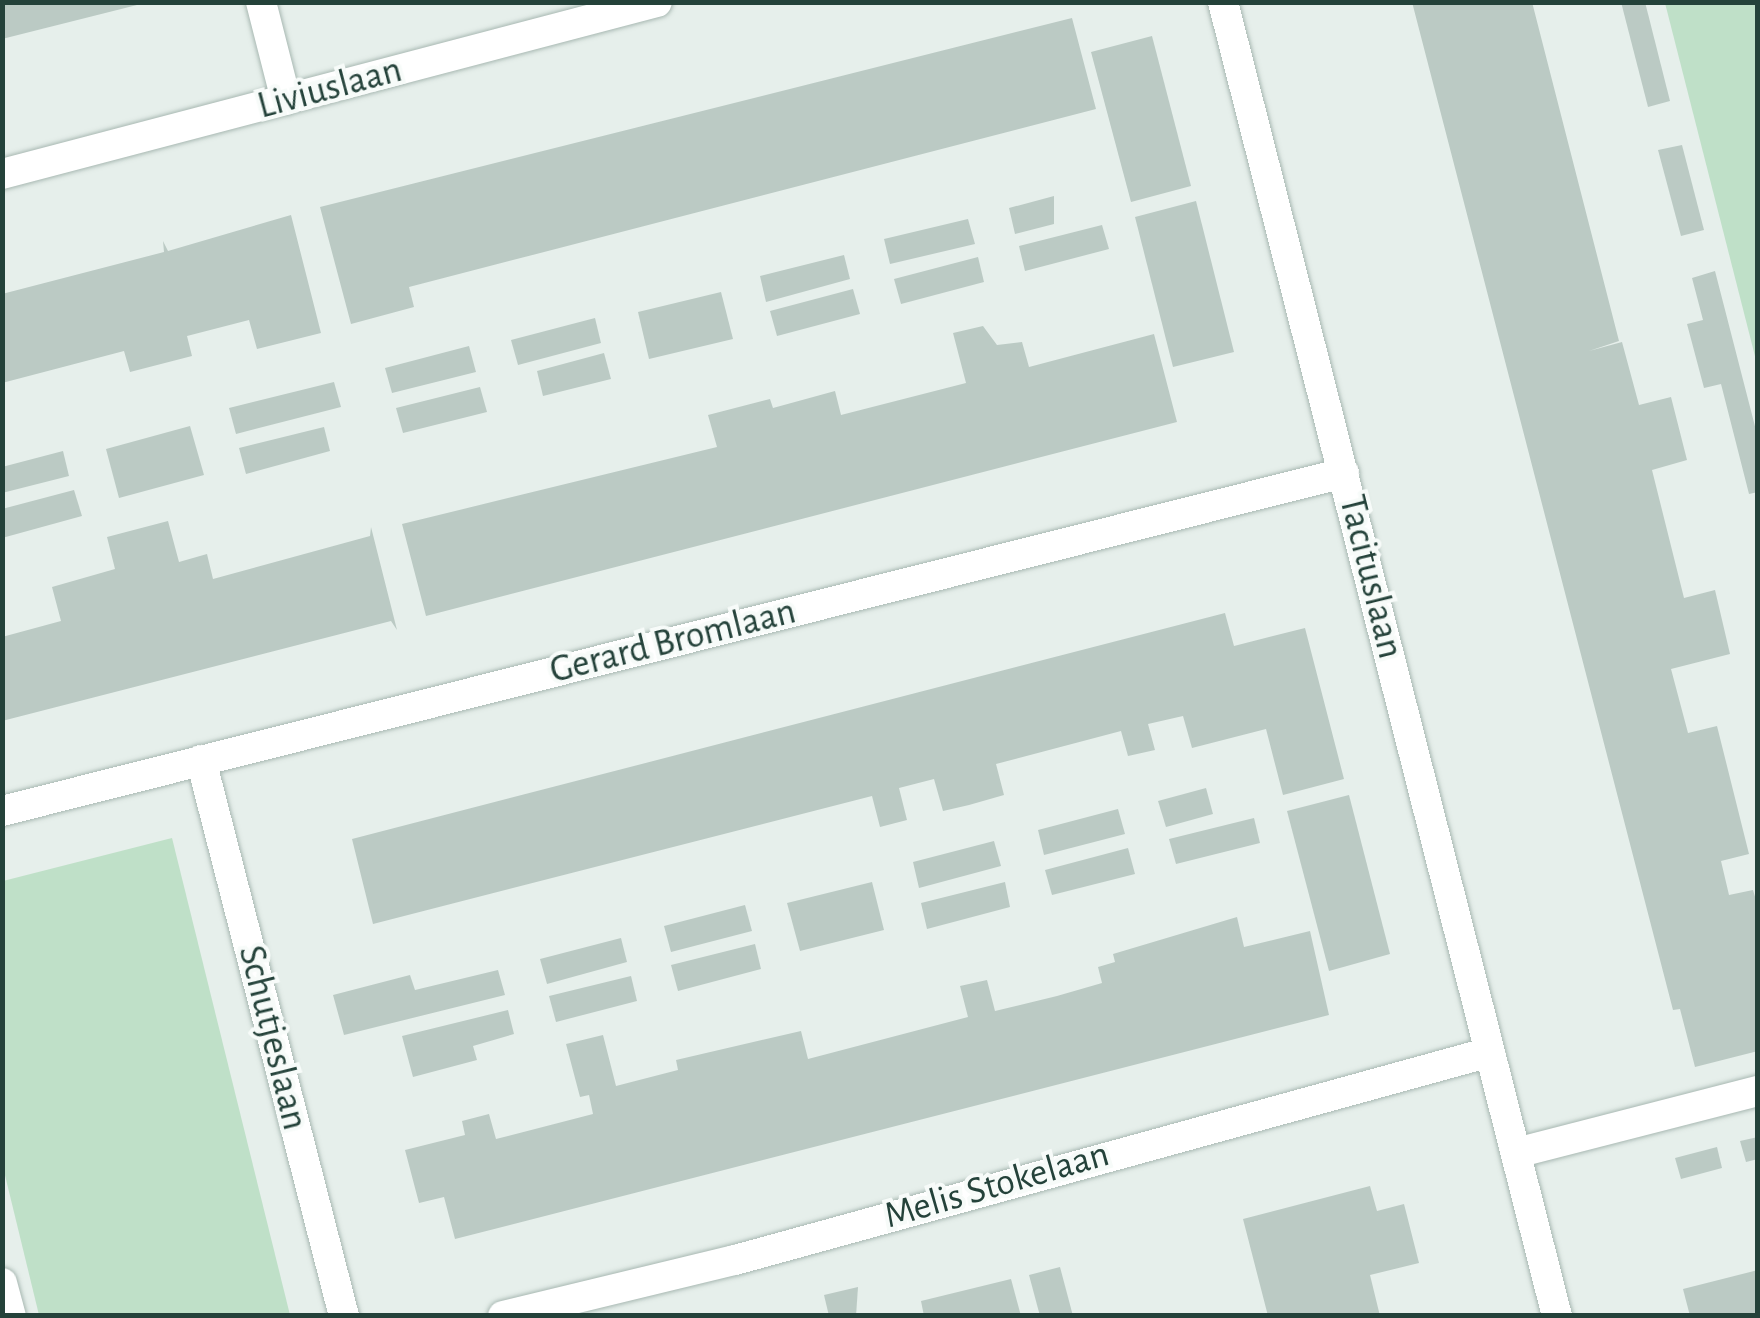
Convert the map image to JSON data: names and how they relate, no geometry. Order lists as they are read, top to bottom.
{
  "streets": {
    "street": [
      "Liviuslaan",
      "Tacituslaan",
      "Gerard Bromlaan",
      "Schutjeslaan",
      "Melis Stokelaan"
    ]
  },
  "crossings": [
    ["Tacituslaan", "Gerard Bromlaan"],
    ["Tacituslaan", "Melis Stokelaan"],
    ["Gerard Bromlaan", "Schutjeslaan"]
  ]
}
